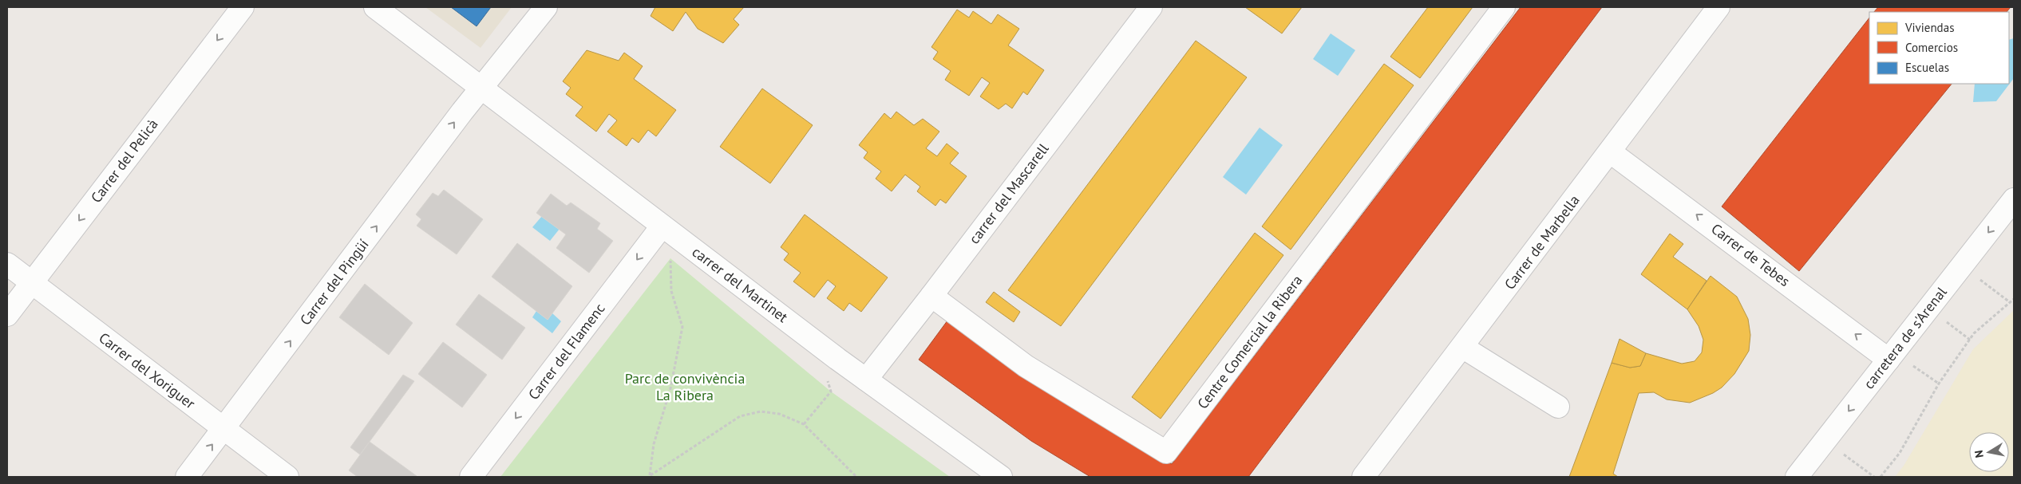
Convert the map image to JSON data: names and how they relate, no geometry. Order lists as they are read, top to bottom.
{
  "streets": {
    "street": [
      "Carrer del Pelicà",
      "carrer del Mascarell",
      "Carrer de Marbella",
      "Carrer de Tebes",
      "Carrer del Pingüí",
      "carrer del Martinet",
      "carretera de s'Arenal",
      "Centre Comercial la Ribera",
      "Carrer del Flamenc",
      "Carrer del Xoriguer"
    ]
  },
  "crossings": [
    ["Carrer del Pelicà", "Carrer del Xoriguer"],
    ["carrer del Mascarell", "carrer del Martinet"],
    ["carrer del Mascarell", "Centre Comercial la Ribera"],
    ["Carrer de Marbella", "Carrer de Tebes"],
    ["Carrer de Tebes", "carretera de s'Arenal"],
    ["Carrer del Pingüí", "carrer del Martinet"],
    ["Carrer del Pingüí", "Carrer del Xoriguer"],
    ["carrer del Martinet", "Carrer del Flamenc"]
  ],
  "one_way": [
    "Carrer del Pelicà",
    "Carrer de Tebes",
    "Carrer del Pingüí",
    "carretera de s'Arenal",
    "Carrer del Flamenc"
  ],
  "parks": ["Parc de convivència La Ribera"],
  "legend": ["Viviendas", "Comercios", "Escuelas"],
  "north": "left"
}
